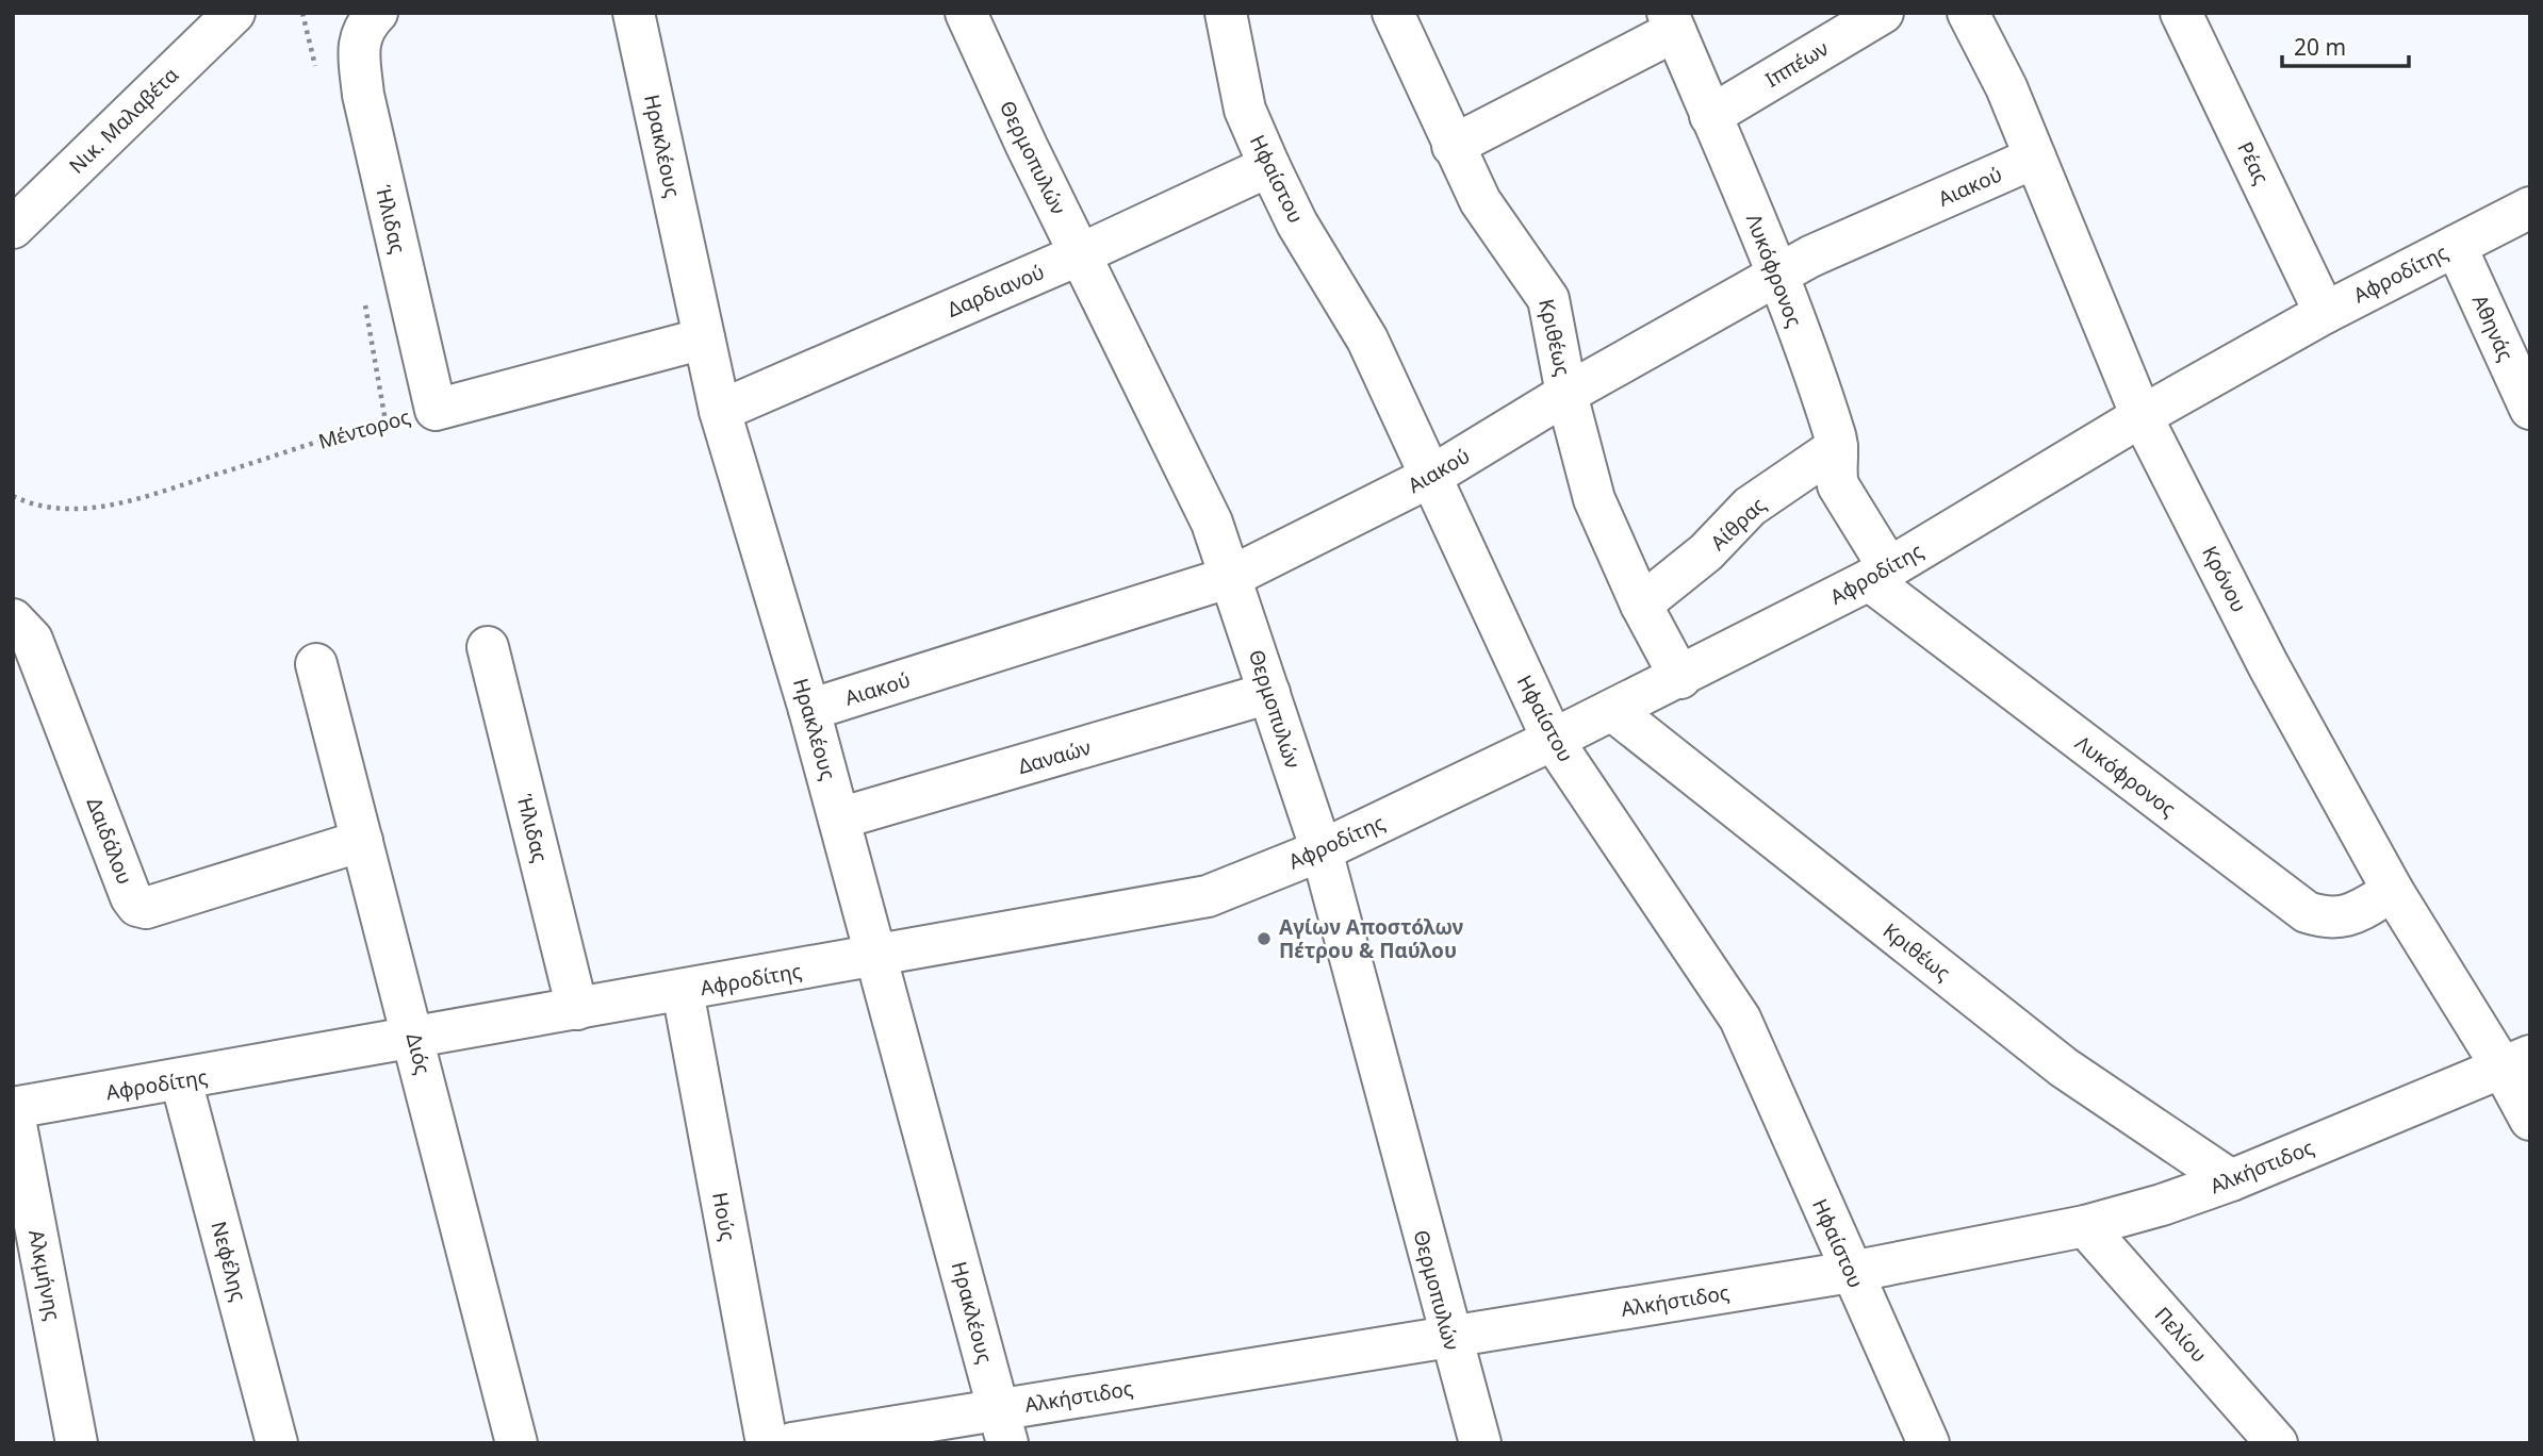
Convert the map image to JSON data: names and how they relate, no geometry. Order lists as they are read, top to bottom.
{
  "streets": {
    "street": [
      "Ιππέων",
      "Νικ. Μαλαβέτα",
      "Ηρακλέους",
      "Θερμοπυλών",
      "Ρέας",
      "Ηφαίστου",
      "Αιακού",
      "Ήλιδας",
      "Λυκόφρoνος",
      "Αφροδίτης",
      "Δαρδιανού",
      "Αθηνάς",
      "Κριθέως",
      "Μέντορος",
      "Αίθρας",
      "Κρόνου",
      "Δαναών",
      "Δαιδάλου",
      "Διός",
      "Αλκήστιδος",
      "Ηούς",
      "Νεφέλης",
      "Αλκμήνης",
      "Πελίου"
    ]
  },
  "crossings": [
    ["Ιππέων", "Λυκόφρoνος"],
    ["Ηρακλέους", "Αιακού"],
    ["Ηρακλέους", "Αφροδίτης"],
    ["Ηρακλέους", "Δαρδιανού"],
    ["Ηρακλέους", "Μέντορος"],
    ["Ηρακλέους", "Δαναών"],
    ["Ηρακλέους", "Αλκήστιδος"],
    ["Θερμοπυλών", "Αιακού"],
    ["Θερμοπυλών", "Αφροδίτης"],
    ["Θερμοπυλών", "Δαρδιανού"],
    ["Θερμοπυλών", "Δαναών"],
    ["Θερμοπυλών", "Αλκήστιδος"],
    ["Ρέας", "Αφροδίτης"],
    ["Ηφαίστου", "Αιακού"],
    ["Ηφαίστου", "Αφροδίτης"],
    ["Ηφαίστου", "Δαρδιανού"],
    ["Ηφαίστου", "Αλκήστιδος"],
    ["Αιακού", "Λυκόφρoνος"],
    ["Αιακού", "Κριθέως"],
    ["Αιακού", "Κρόνου"],
    ["Ήλιδας", "Αφροδίτης"],
    ["Ήλιδας", "Μέντορος"],
    ["Λυκόφρoνος", "Αφροδίτης"],
    ["Λυκόφρoνος", "Αίθρας"],
    ["Λυκόφρoνος", "Κρόνου"],
    ["Αφροδίτης", "Αθηνάς"],
    ["Αφροδίτης", "Κριθέως"],
    ["Αφροδίτης", "Κρόνου"],
    ["Αφροδίτης", "Διός"],
    ["Αφροδίτης", "Ηούς"],
    ["Αφροδίτης", "Νεφέλης"],
    ["Αφροδίτης", "Αλκμήνης"],
    ["Κριθέως", "Αίθρας"],
    ["Κριθέως", "Αλκήστιδος"],
    ["Κρόνου", "Αλκήστιδος"],
    ["Δαιδάλου", "Διός"],
    ["Αλκήστιδος", "Πελίου"]
  ],
  "places": ["Αγίων Αποστόλων Πέτρου & Παύλου"],
  "scale_bar": "20 m"
}
